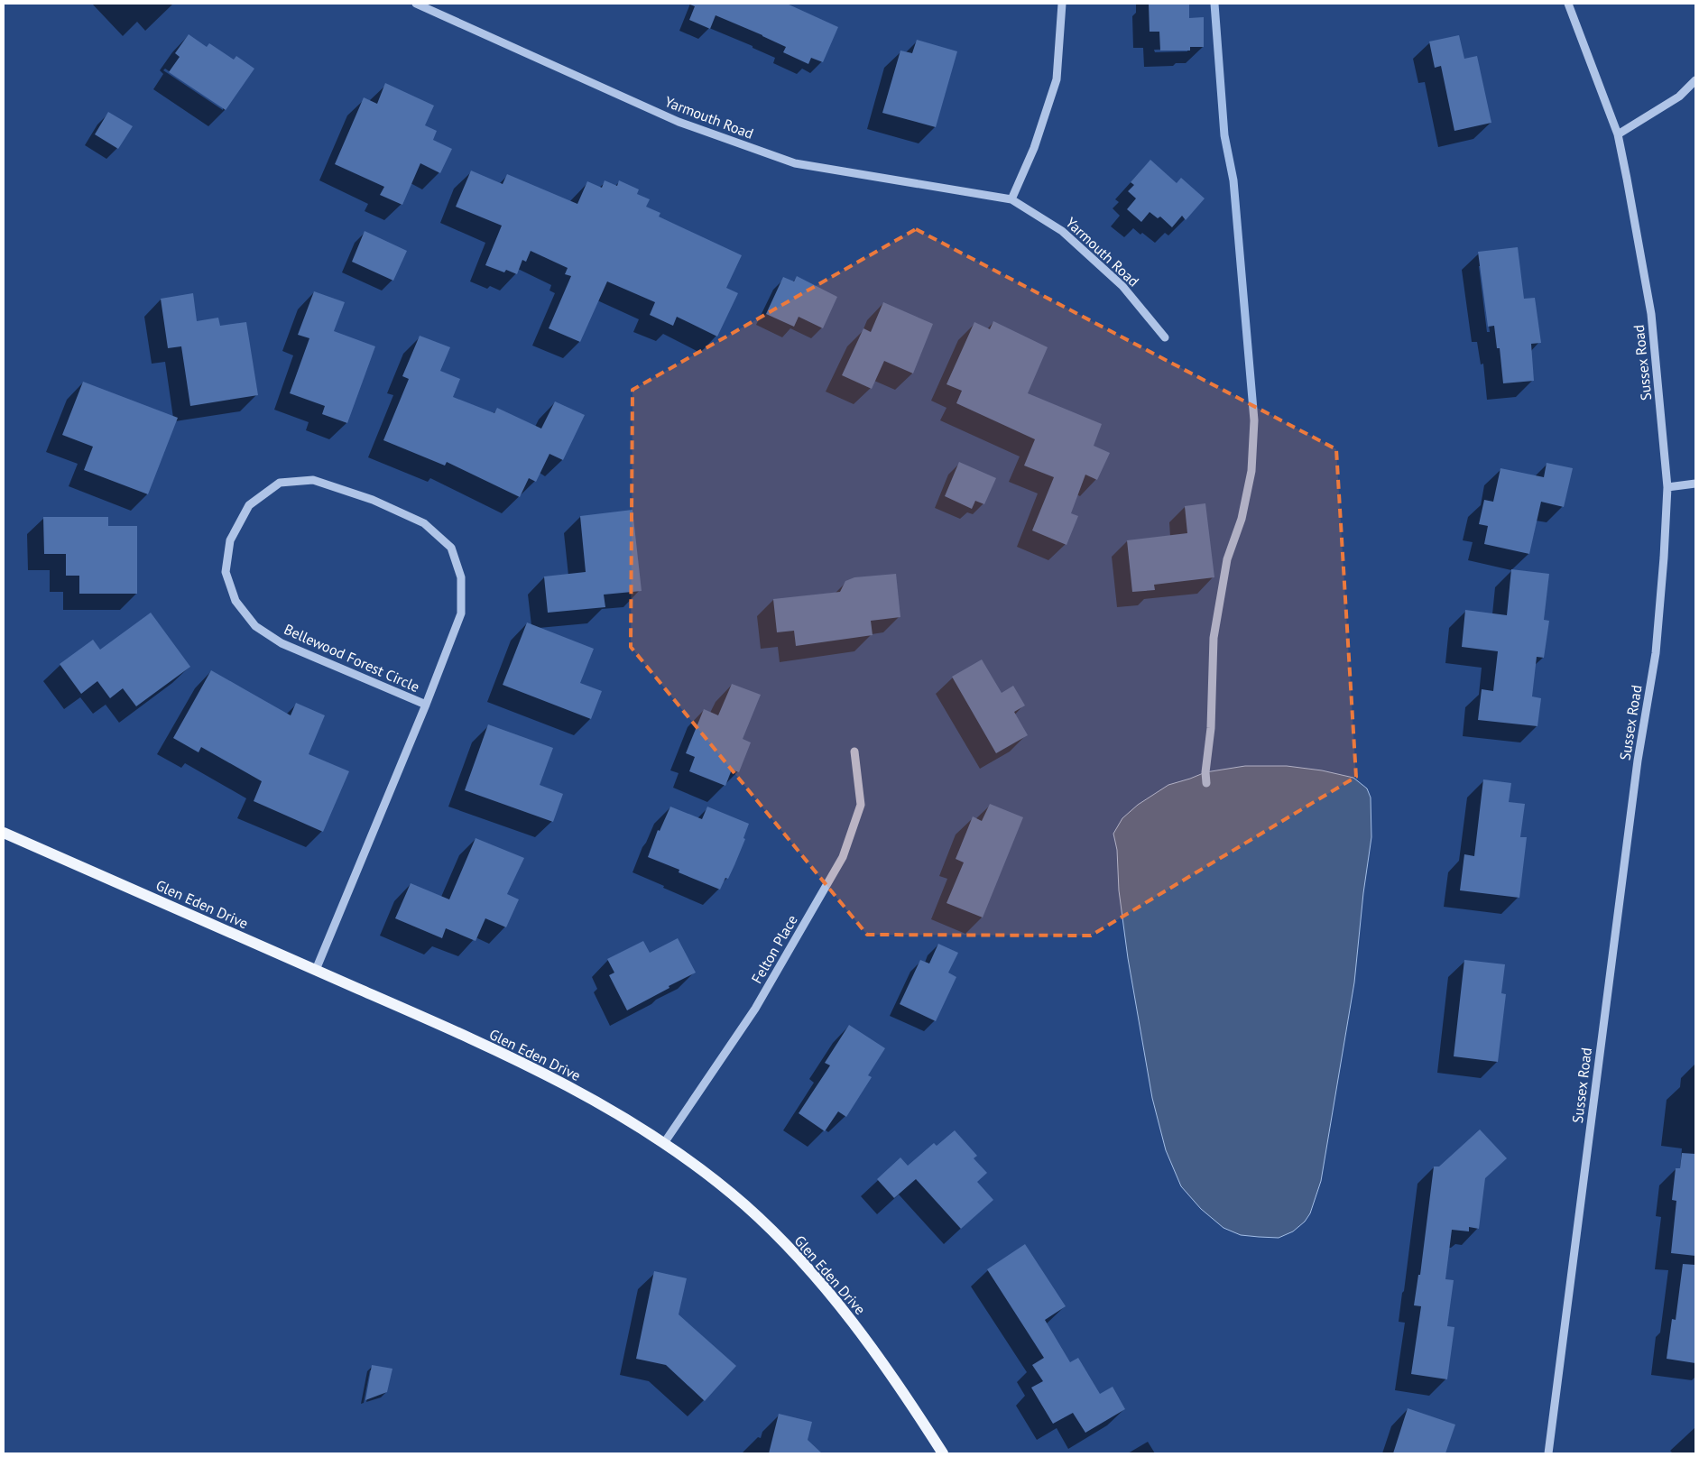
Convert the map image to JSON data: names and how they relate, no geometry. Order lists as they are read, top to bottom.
{
  "streets": {
    "main road": ["Glen Eden Drive"],
    "street": [
      "Yarmouth Road",
      "Sussex Road",
      "Bellewood Forest Circle",
      "Felton Place"
    ]
  },
  "crossings": [
    ["Bellewood Forest Circle", "Glen Eden Drive"],
    ["Glen Eden Drive", "Felton Place"]
  ]
}
